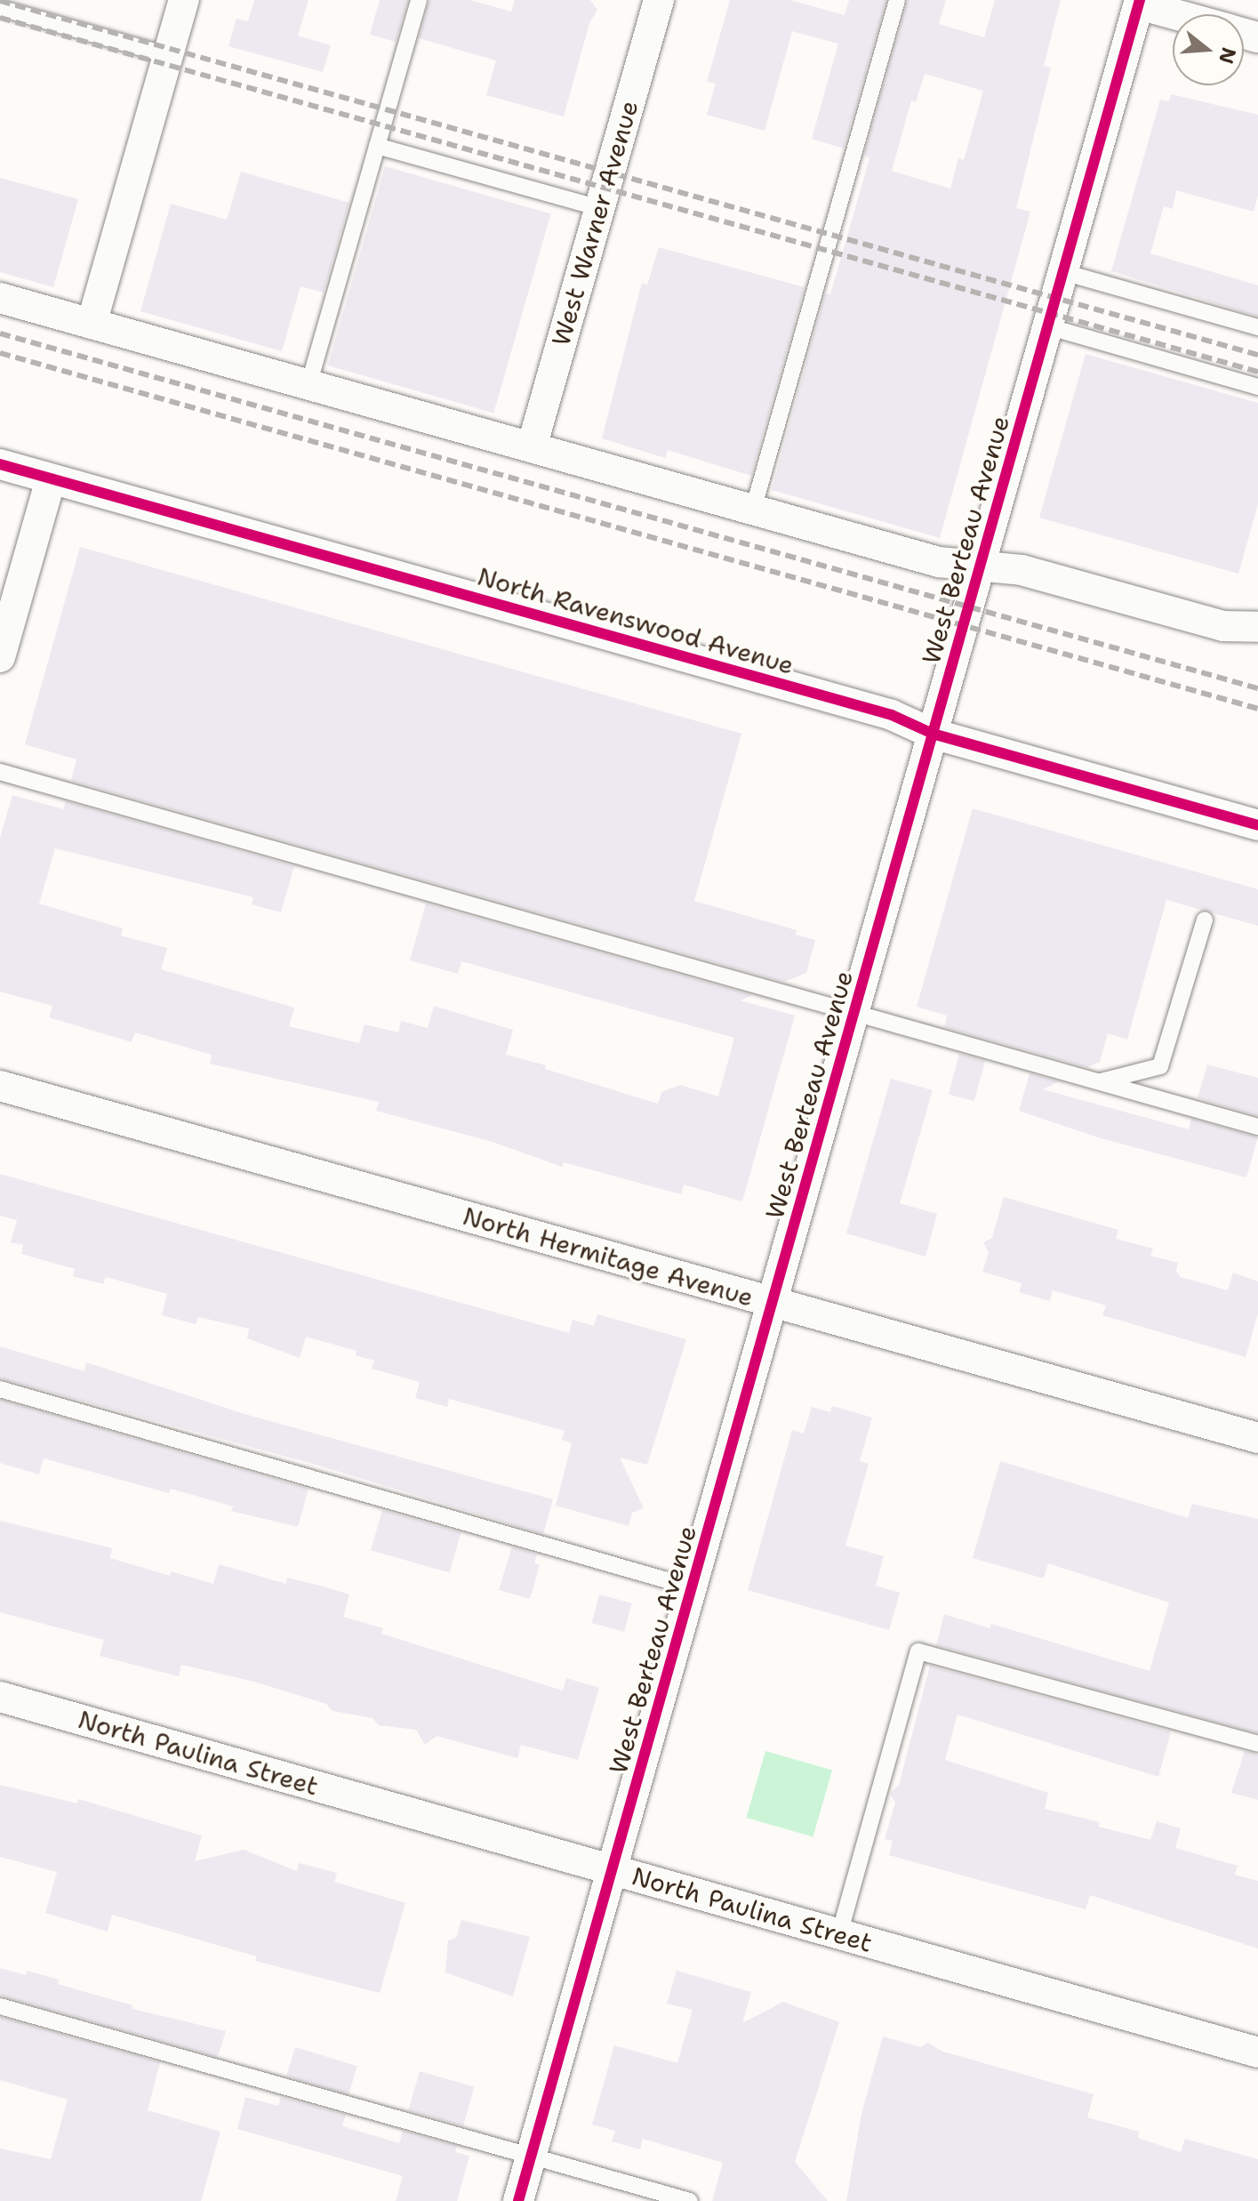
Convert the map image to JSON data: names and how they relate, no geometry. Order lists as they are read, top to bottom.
{
  "streets": {
    "street": [
      "West Warner Avenue",
      "West Berteau Avenue",
      "North Ravenswood Avenue",
      "North Hermitage Avenue",
      "North Paulina Street"
    ]
  },
  "crossings": [
    ["West Berteau Avenue", "North Ravenswood Avenue"],
    ["West Berteau Avenue", "North Hermitage Avenue"],
    ["West Berteau Avenue", "North Paulina Street"]
  ],
  "north": "right"
}
